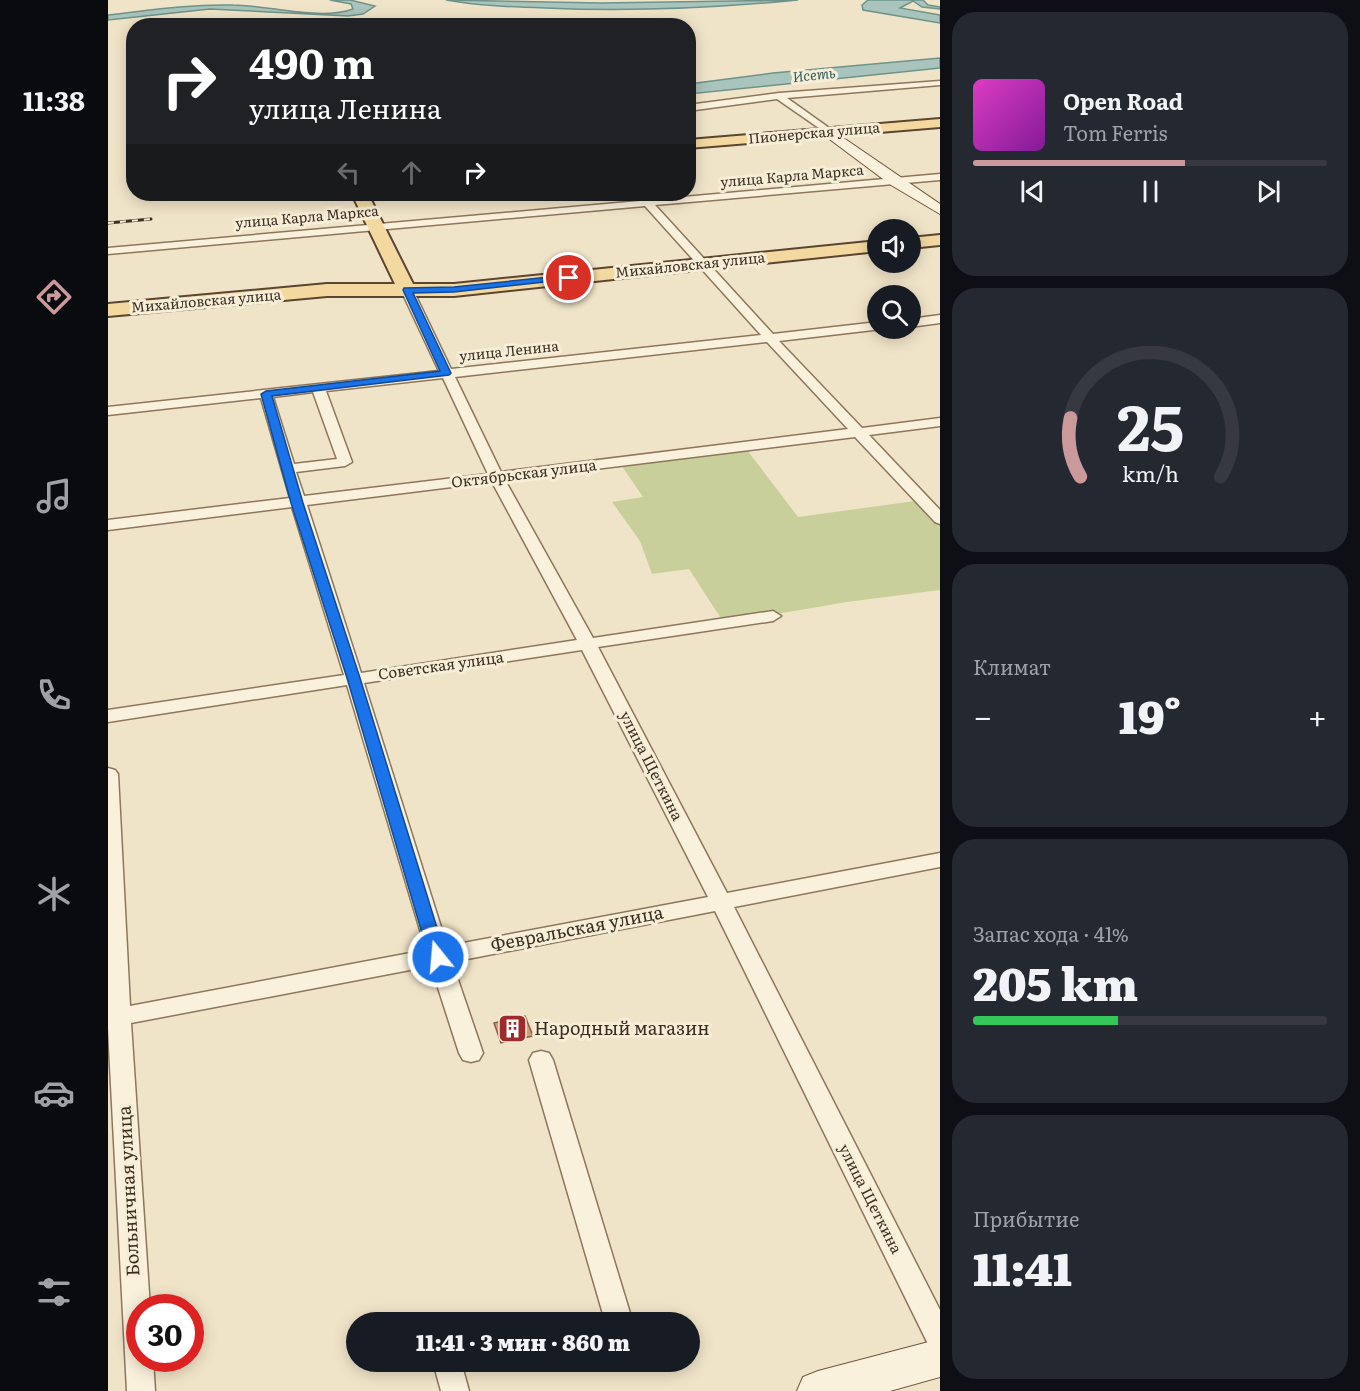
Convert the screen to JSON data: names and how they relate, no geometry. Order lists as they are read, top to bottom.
{
  "streets": {
    "main road": ["Пионерская улица", "Михайловская улица", "улица Щеткина"],
    "street": [
      "улица Карла Маркса",
      "улица Ленина",
      "Октябрьская улица",
      "Советская улица",
      "Февральская улица",
      "Больничная улица"
    ]
  },
  "crossings": [
    ["улица Карла Маркса", "улица Щеткина"],
    ["Михайловская улица", "улица Щеткина"],
    ["улица Ленина", "улица Щеткина"],
    ["Октябрьская улица", "улица Щеткина"],
    ["Советская улица", "улица Щеткина"],
    ["улица Щеткина", "Февральская улица"],
    ["Февральская улица", "Больничная улица"]
  ],
  "water": ["Исеть"],
  "places": {
    "building": ["Народный магазин"]
  },
  "page": {
    "tabs": "11:38",
    "turn": ["490 m", "улица Ленина"],
    "song": ["Open Road", "Tom Ferris"],
    "tile": [
      "Климат",
      ["Запас хода · 41%", "205 km"],
      ["Прибытие", "11:41"]
    ],
    "heat": ["−", "19°", "+"],
    "limit": "30",
    "trip": "11:41 · 3 мин · 860 m",
    "gauge": ["25", "km/h"]
  }
}
